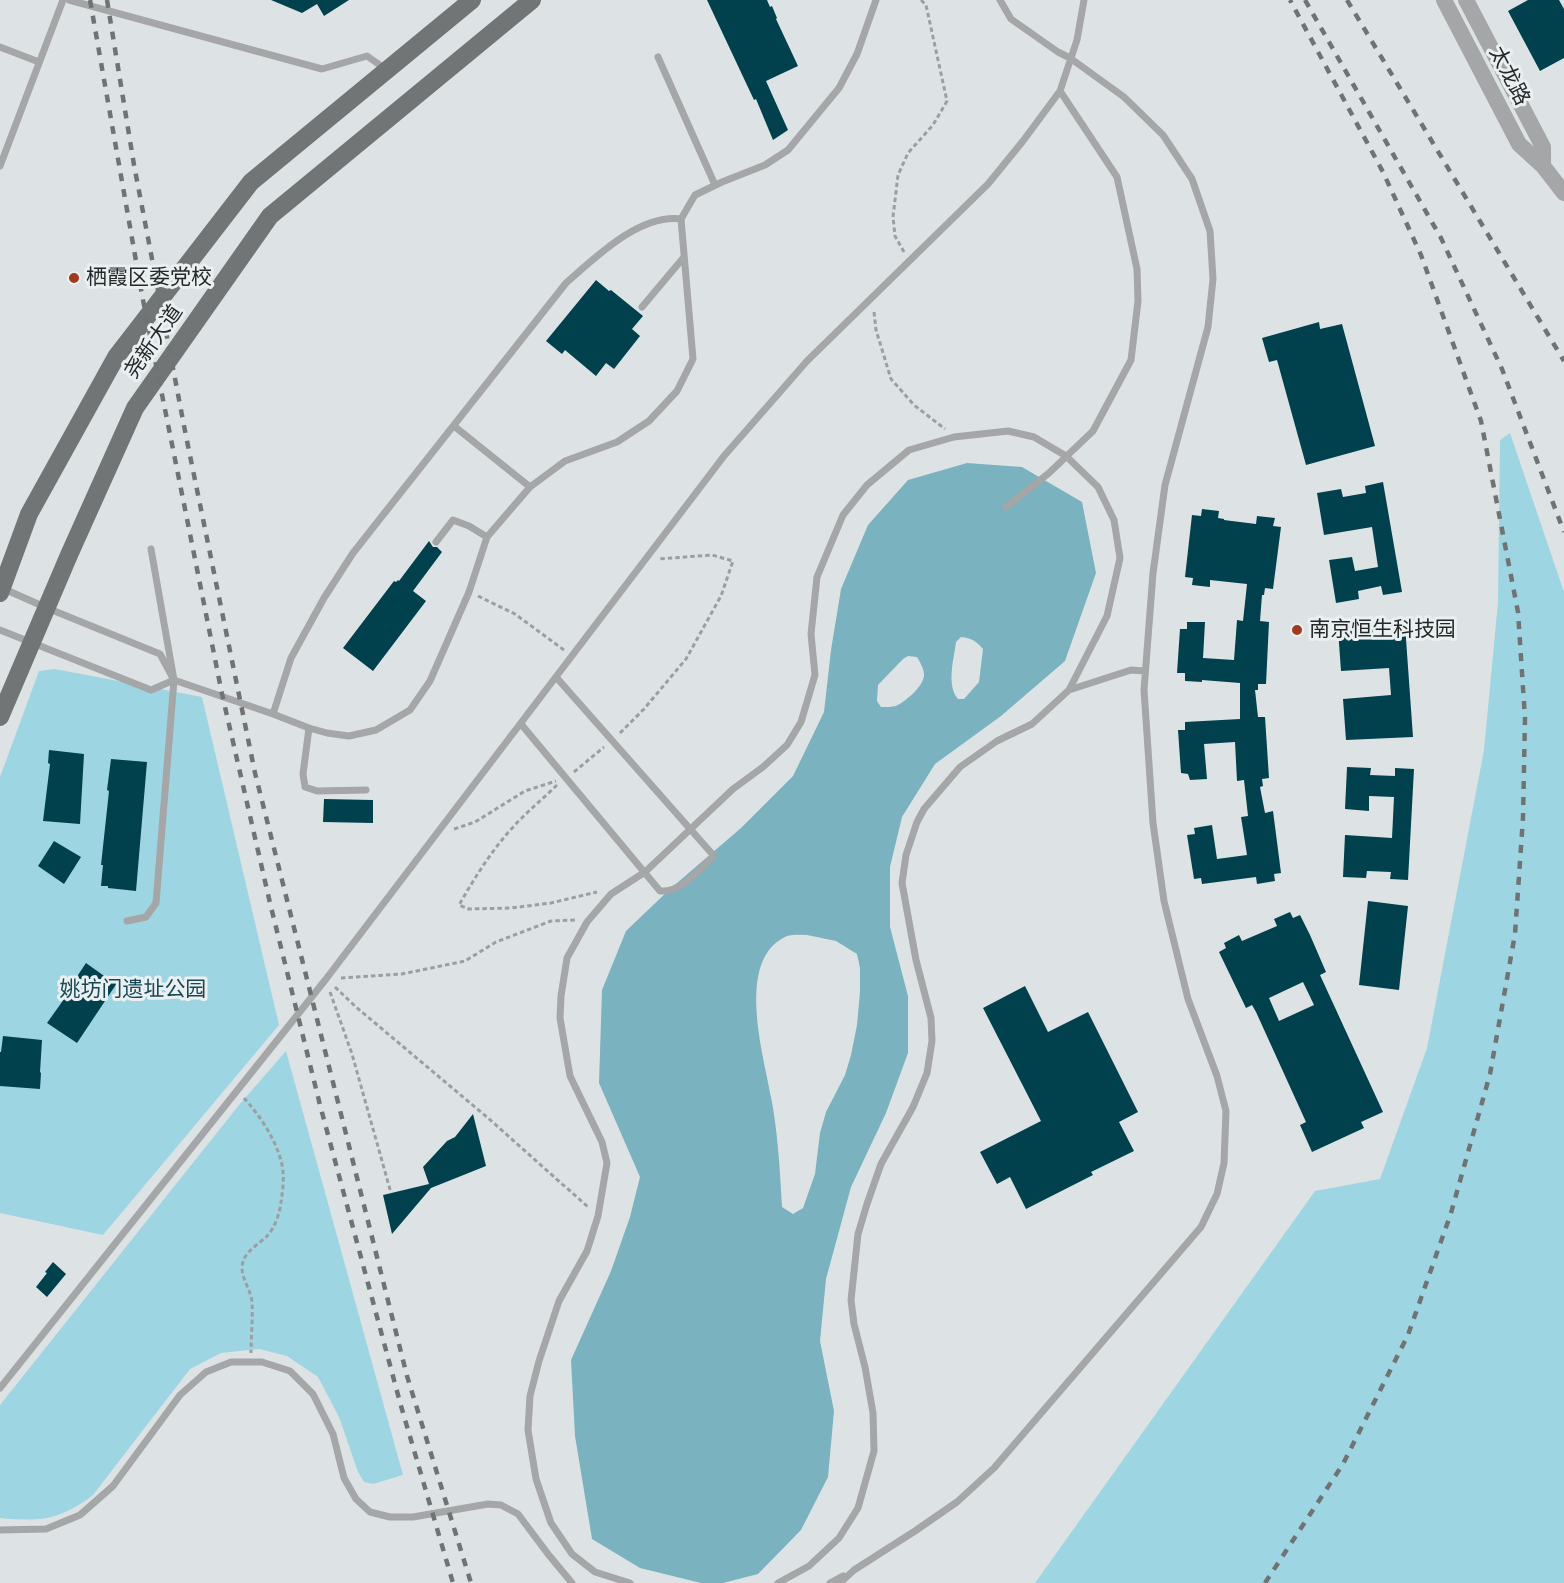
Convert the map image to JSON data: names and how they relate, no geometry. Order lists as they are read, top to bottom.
{
  "streets": {
    "main road": ["尧新大道"],
    "street": ["太龙路"]
  },
  "parks": ["姚坊门遗址公园"],
  "places": ["栖霞区委党校", "南京恒生科技园"]
}
